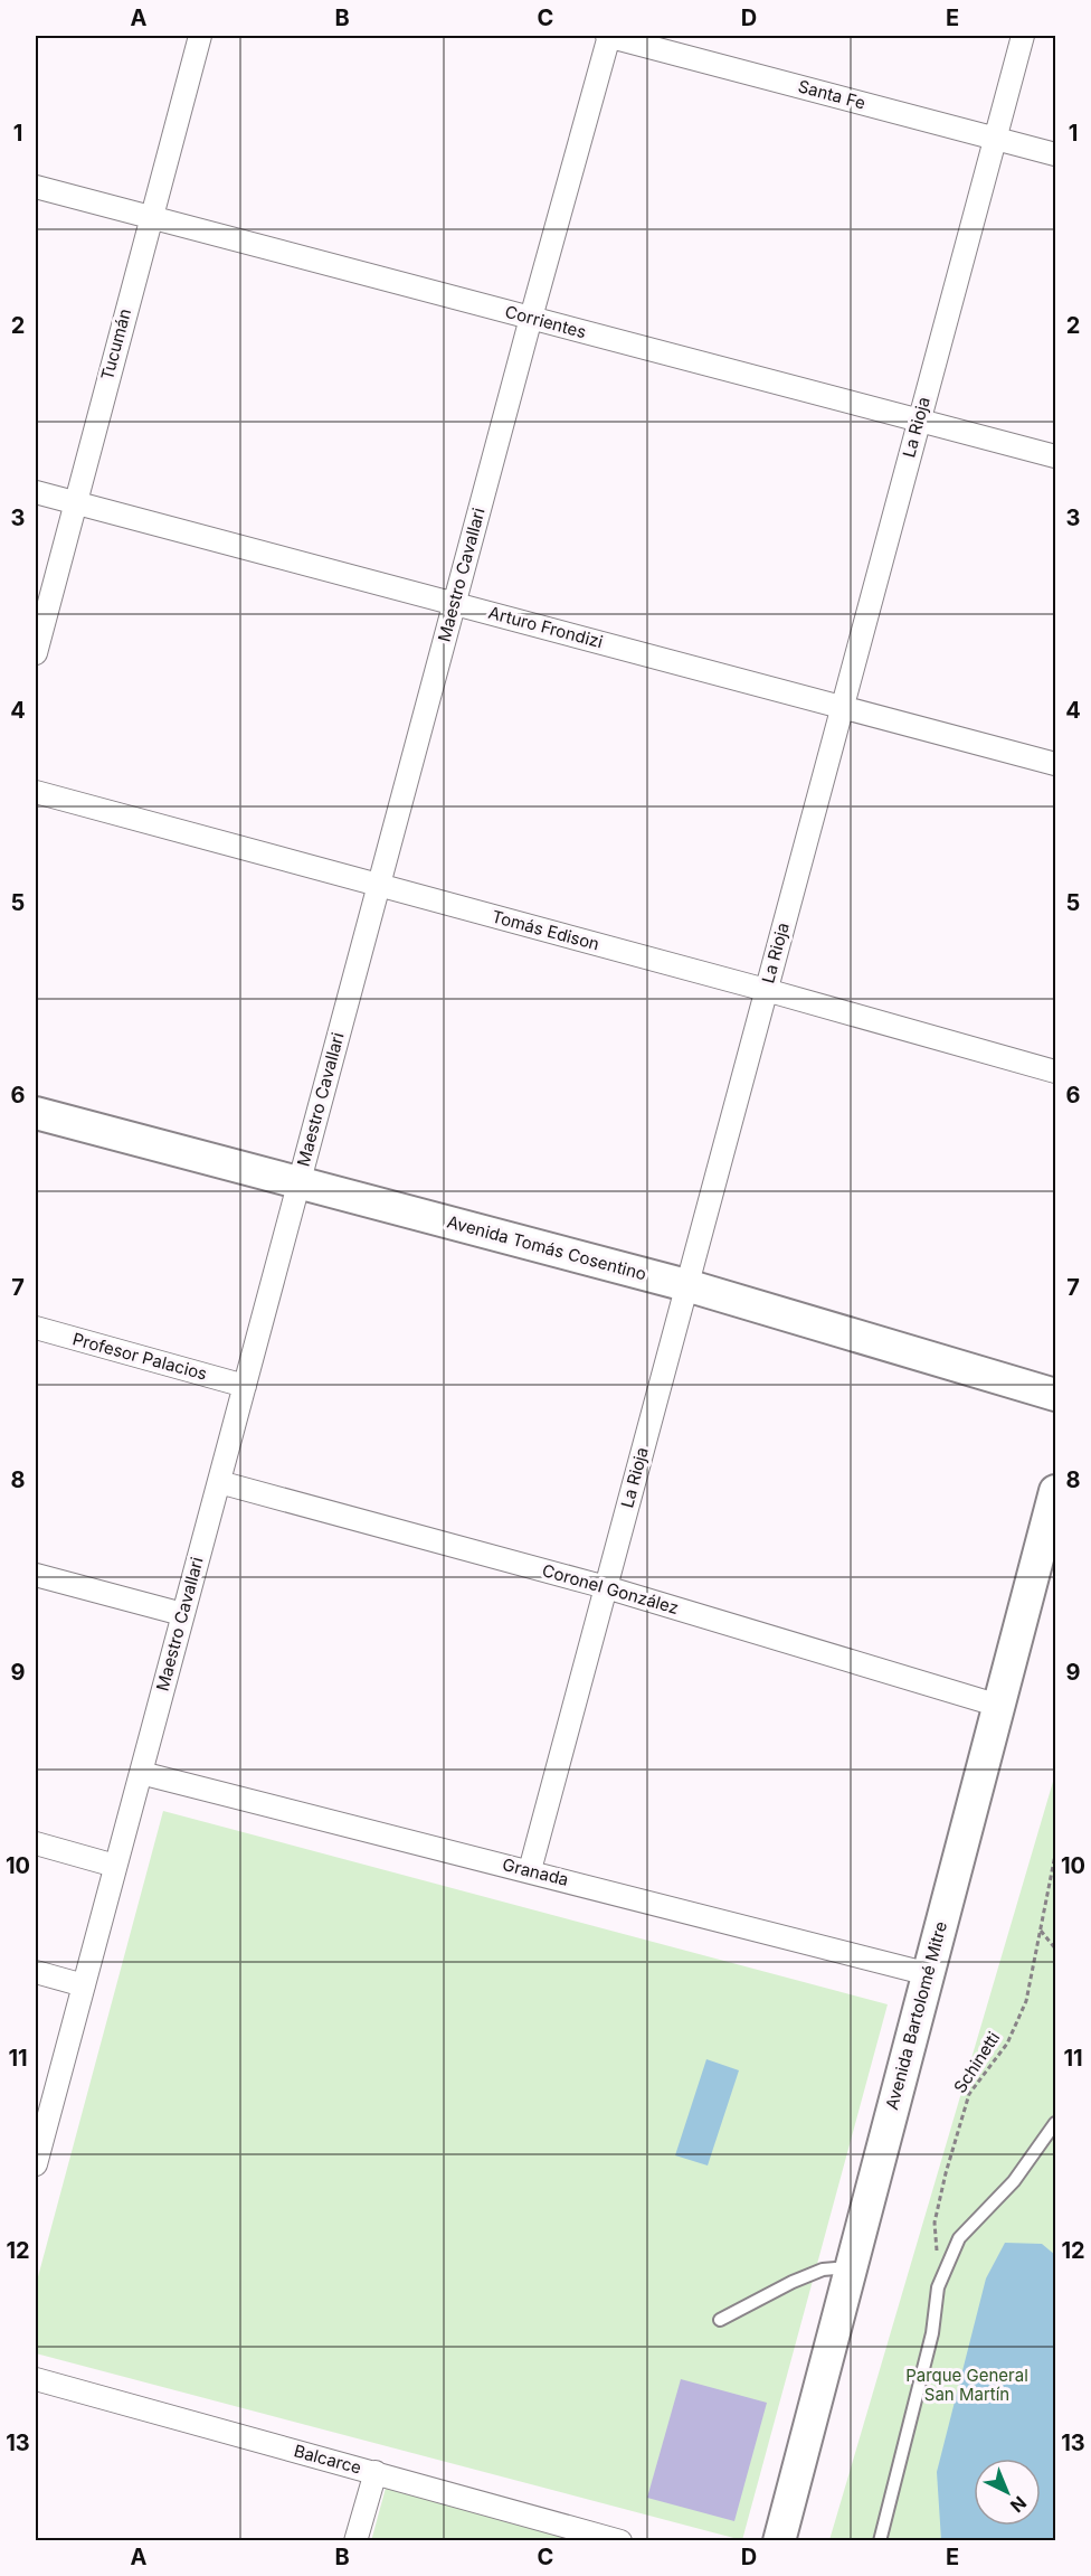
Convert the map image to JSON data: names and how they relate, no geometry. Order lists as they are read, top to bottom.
{
  "streets": {
    "main road": ["Avenida Tomás Cosentino", "Avenida Bartolomé Mitre"],
    "street": [
      "Santa Fe",
      "Corrientes",
      "Tucumán",
      "La Rioja",
      "Maestro Cavallari",
      "Arturo Frondizi",
      "Tomás Edison",
      "Profesor Palacios",
      "Coronel González",
      "Granada",
      "Balcarce"
    ],
    "path": ["Schinetti"]
  },
  "crossings": [
    ["Santa Fe", "La Rioja"],
    ["Santa Fe", "Maestro Cavallari"],
    ["Corrientes", "Tucumán"],
    ["Corrientes", "La Rioja"],
    ["Corrientes", "Maestro Cavallari"],
    ["Tucumán", "Arturo Frondizi"],
    ["La Rioja", "Arturo Frondizi"],
    ["La Rioja", "Tomás Edison"],
    ["La Rioja", "Avenida Tomás Cosentino"],
    ["La Rioja", "Coronel González"],
    ["La Rioja", "Granada"],
    ["Maestro Cavallari", "Arturo Frondizi"],
    ["Maestro Cavallari", "Tomás Edison"],
    ["Maestro Cavallari", "Avenida Tomás Cosentino"],
    ["Maestro Cavallari", "Profesor Palacios"],
    ["Maestro Cavallari", "Coronel González"],
    ["Maestro Cavallari", "Granada"],
    ["Coronel González", "Avenida Bartolomé Mitre"],
    ["Granada", "Avenida Bartolomé Mitre"]
  ],
  "parks": ["Parque General San Martín"],
  "north": "bottom right",
  "grid": {
    "columns": [
      "A",
      "B",
      "C",
      "D",
      "E"
    ],
    "rows": [
      "1",
      "2",
      "3",
      "4",
      "5",
      "6",
      "7",
      "8",
      "9",
      "10",
      "11",
      "12",
      "13"
    ]
  }
}
